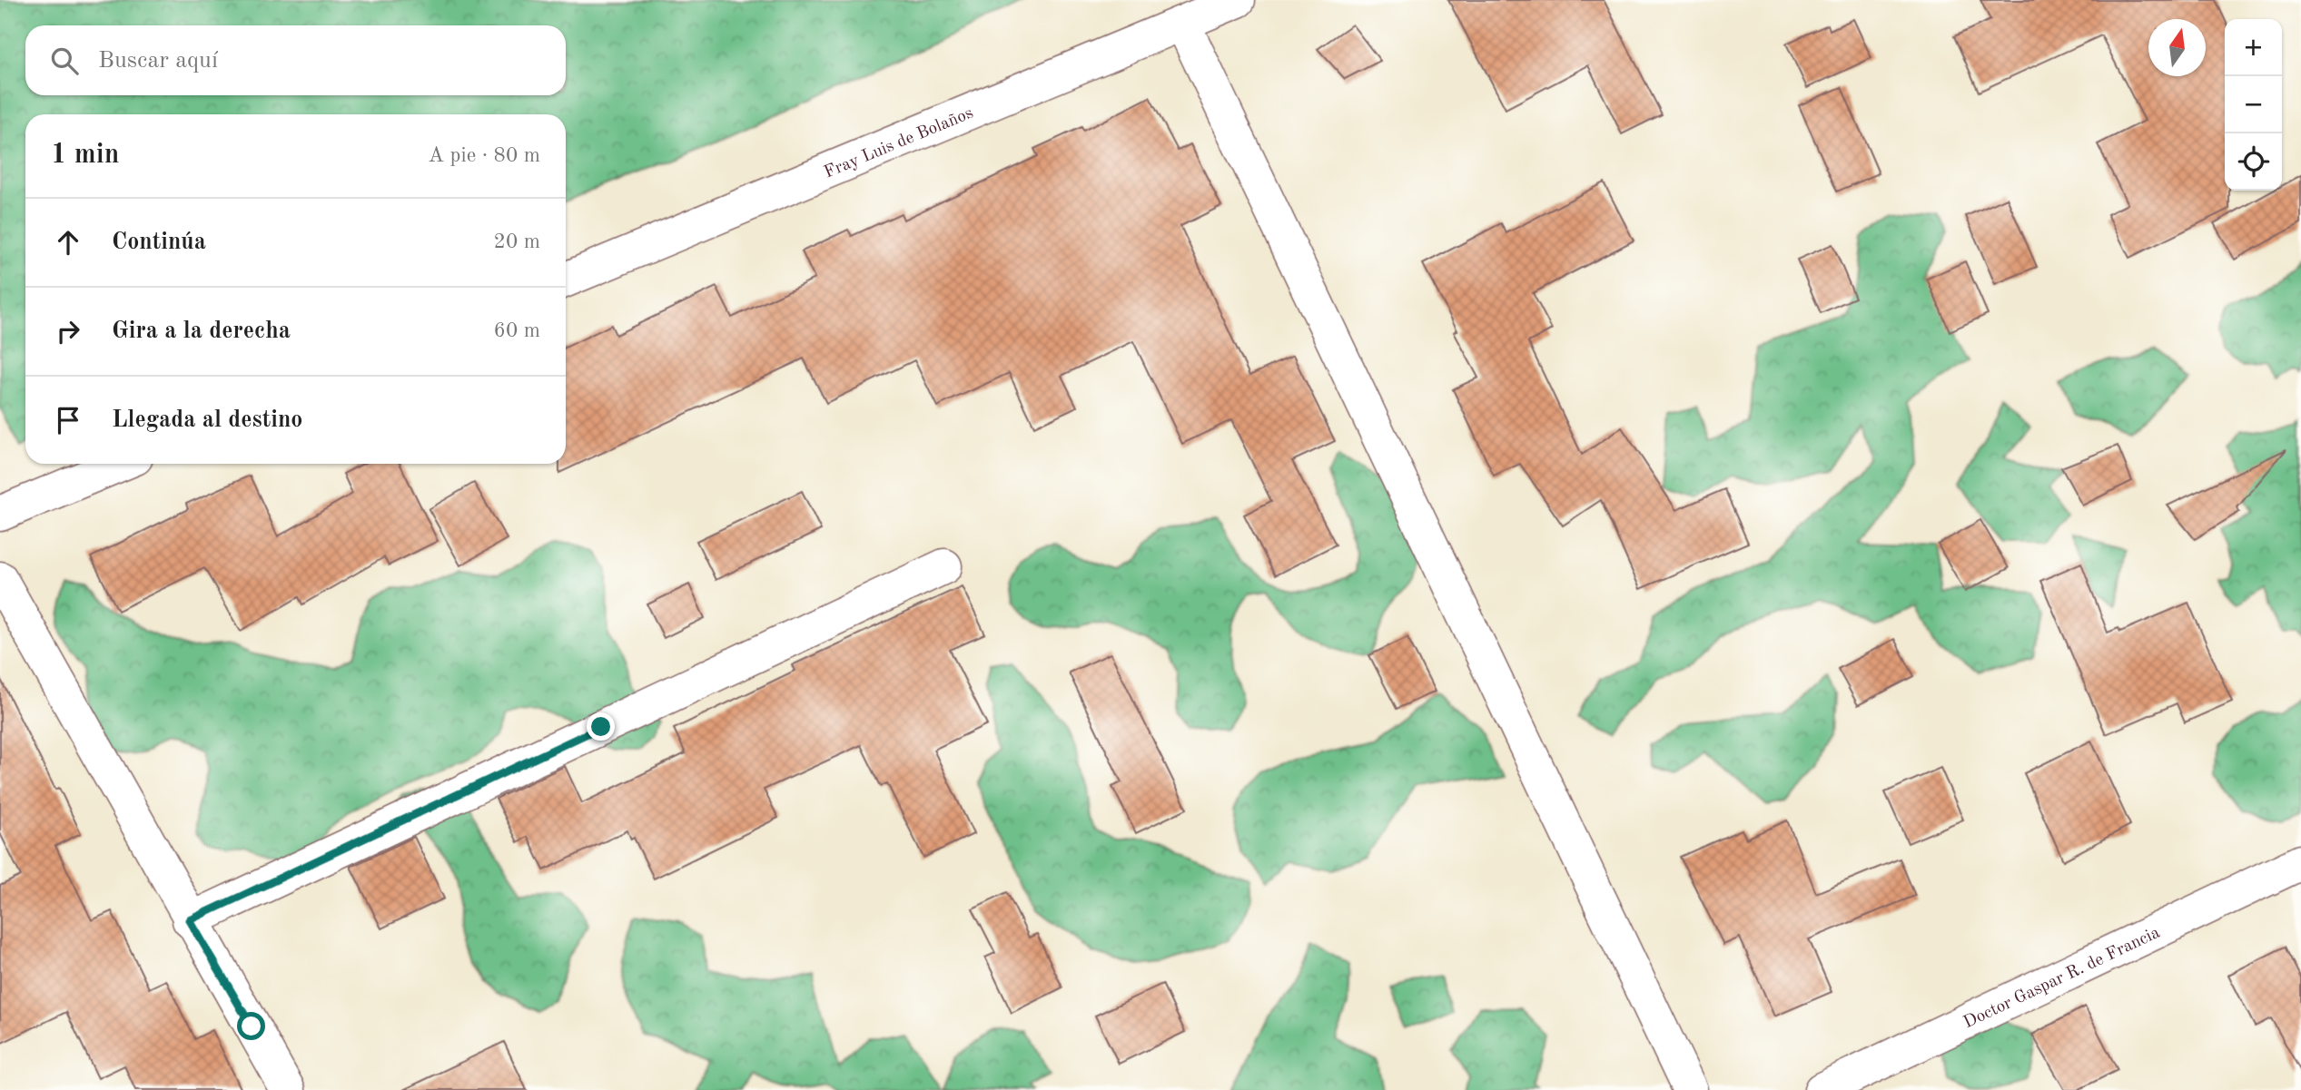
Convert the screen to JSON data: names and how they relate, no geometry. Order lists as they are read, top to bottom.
{
  "streets": {
    "street": ["Fray Luis de Bolaños", "Doctor Gaspar R. de Francia"]
  },
  "north": "top",
  "page": {
    "map_buttons": ["+", "−"],
    "search": "Buscar aquí",
    "heading": ["1 min", "A pie · 80 m"],
    "list": [
      ["Continúa", "20 m"],
      ["Gira a la derecha", "60 m"],
      "Llegada al destino"
    ]
  }
}
